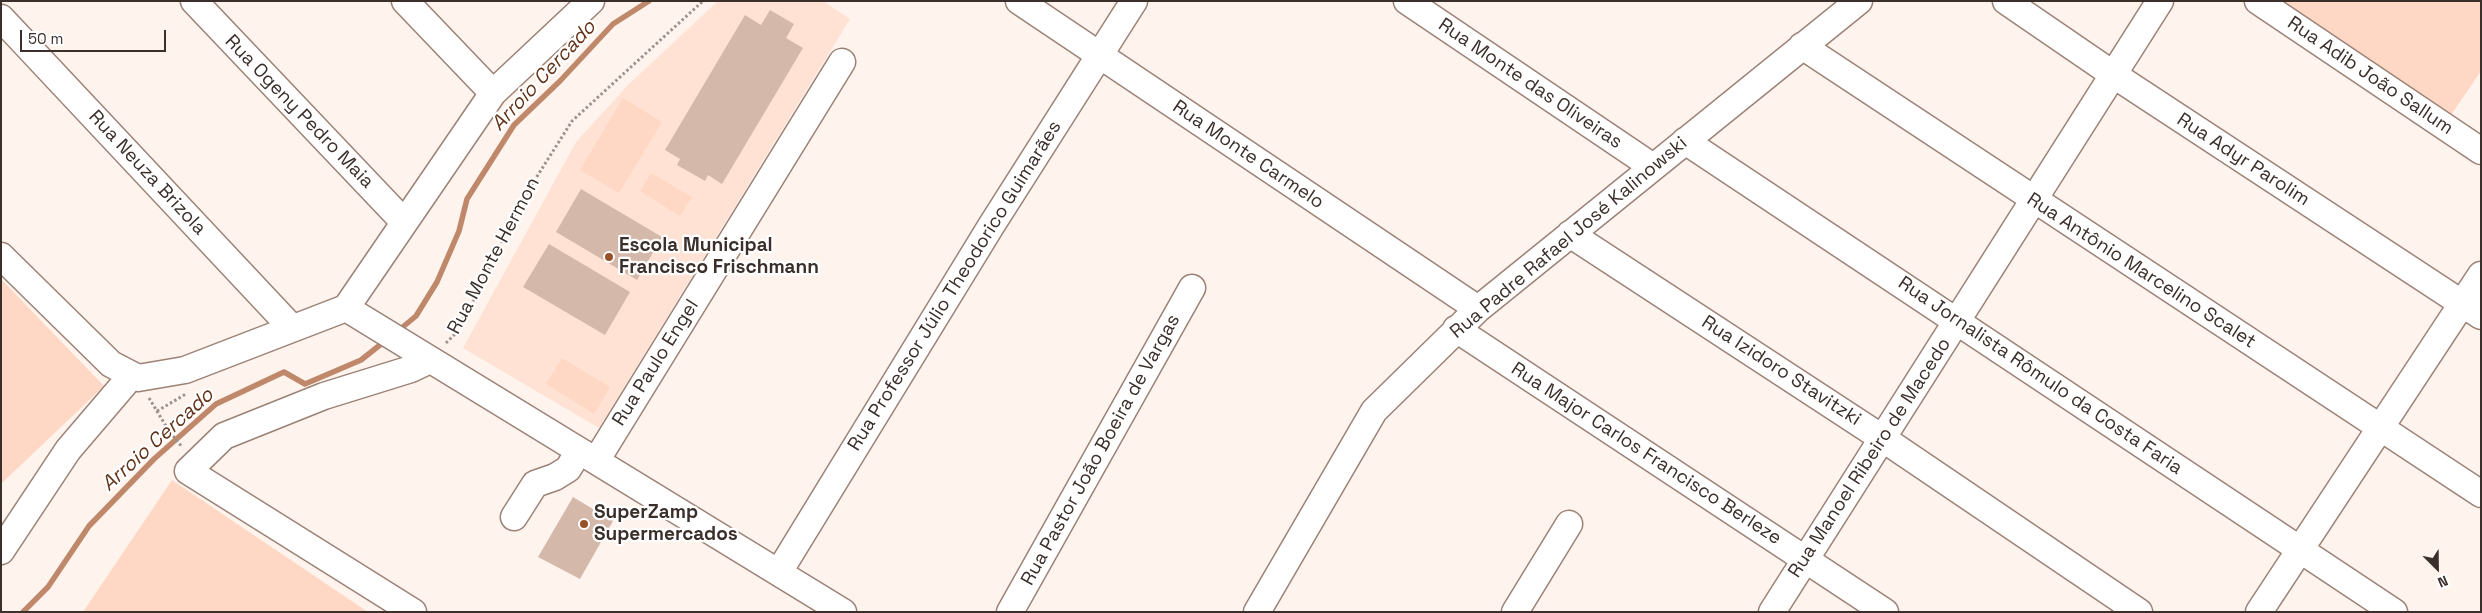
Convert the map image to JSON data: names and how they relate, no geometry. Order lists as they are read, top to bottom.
{
  "streets": {
    "street": [
      "Rua Adib João Sallum",
      "Rua Monte das Oliveiras",
      "Rua Ogeny Pedro Maia",
      "Rua Monte Carmelo",
      "Rua Adyr Parolim",
      "Rua Neuza Brizola",
      "Rua Padre Rafael José Kalinowski",
      "Rua Antônio Marcelino Scalet",
      "Rua Professor Júlio Theodorico Guimarães",
      "Rua Paulo Engel",
      "Rua Izidoro Stavitzki",
      "Rua Jornalista Rômulo da Costa Faria",
      "Rua Pastor João Boeira de Vargas",
      "Rua Major Carlos Francisco Berleze",
      "Rua Manoel Ribeiro de Macedo"
    ],
    "path": ["Rua Monte Hermon"]
  },
  "crossings": [
    ["Rua Monte das Oliveiras", "Rua Padre Rafael José Kalinowski"],
    ["Rua Monte Carmelo", "Rua Padre Rafael José Kalinowski"],
    ["Rua Monte Carmelo", "Rua Professor Júlio Theodorico Guimarães"],
    ["Rua Adyr Parolim", "Rua Manoel Ribeiro de Macedo"],
    ["Rua Padre Rafael José Kalinowski", "Rua Antônio Marcelino Scalet"],
    ["Rua Padre Rafael José Kalinowski", "Rua Izidoro Stavitzki"],
    ["Rua Padre Rafael José Kalinowski", "Rua Jornalista Rômulo da Costa Faria"],
    ["Rua Padre Rafael José Kalinowski", "Rua Major Carlos Francisco Berleze"],
    ["Rua Antônio Marcelino Scalet", "Rua Manoel Ribeiro de Macedo"],
    ["Rua Izidoro Stavitzki", "Rua Manoel Ribeiro de Macedo"],
    ["Rua Jornalista Rômulo da Costa Faria", "Rua Manoel Ribeiro de Macedo"],
    ["Rua Major Carlos Francisco Berleze", "Rua Manoel Ribeiro de Macedo"]
  ],
  "water": ["Arroio Cercado"],
  "places": ["Escola Municipal Francisco Frischmann", "SuperZamp Supermercados"],
  "scale_bar": "50 m",
  "north": "bottom right"
}
